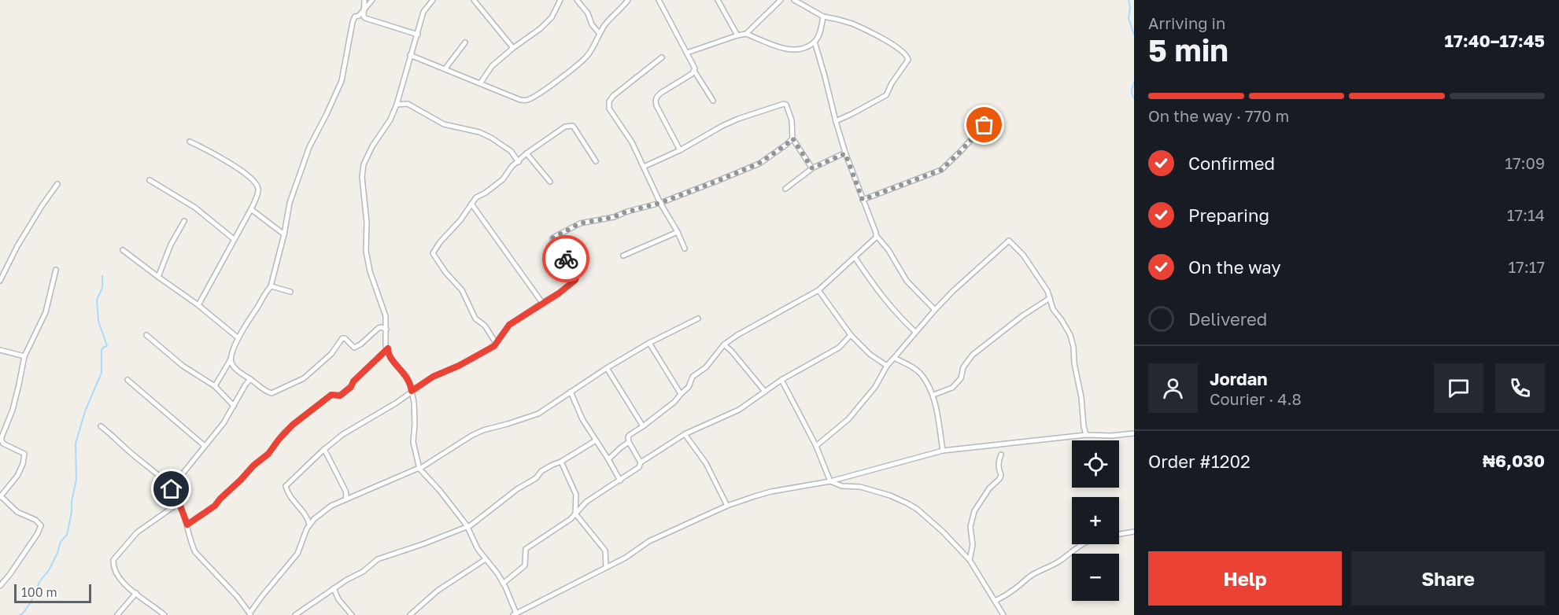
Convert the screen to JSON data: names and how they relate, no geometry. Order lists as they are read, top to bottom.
{
  "scale_bar": "100 m",
  "page": {
    "heading": ["5 min", "Arriving in", "17:40–17:45"],
    "panel": [
      "Jordan",
      "Courier · 4.8",
      "Order #1202",
      "₦6,030"
    ],
    "bar": "On the way · 770 m",
    "list": [
      ["Confirmed", "17:09"],
      ["Preparing", "17:14"],
      ["On the way", "17:17"],
      "Delivered"
    ],
    "map_buttons": ["+", "−"],
    "buttons": ["Help", "Share"],
    "scale": "100 m"
  }
}
